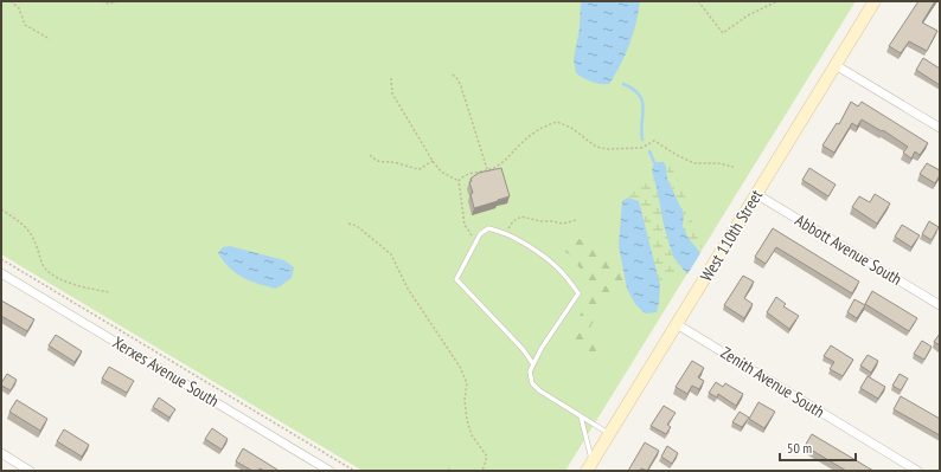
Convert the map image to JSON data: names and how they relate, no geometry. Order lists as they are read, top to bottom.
{
  "streets": {
    "street": [
      "West 110th Street",
      "Abbott Avenue South",
      "Xerxes Avenue South",
      "Zenith Avenue South"
    ]
  },
  "crossings": [
    ["West 110th Street", "Abbott Avenue South"],
    ["West 110th Street", "Zenith Avenue South"]
  ],
  "scale_bar": "50 m"
}
